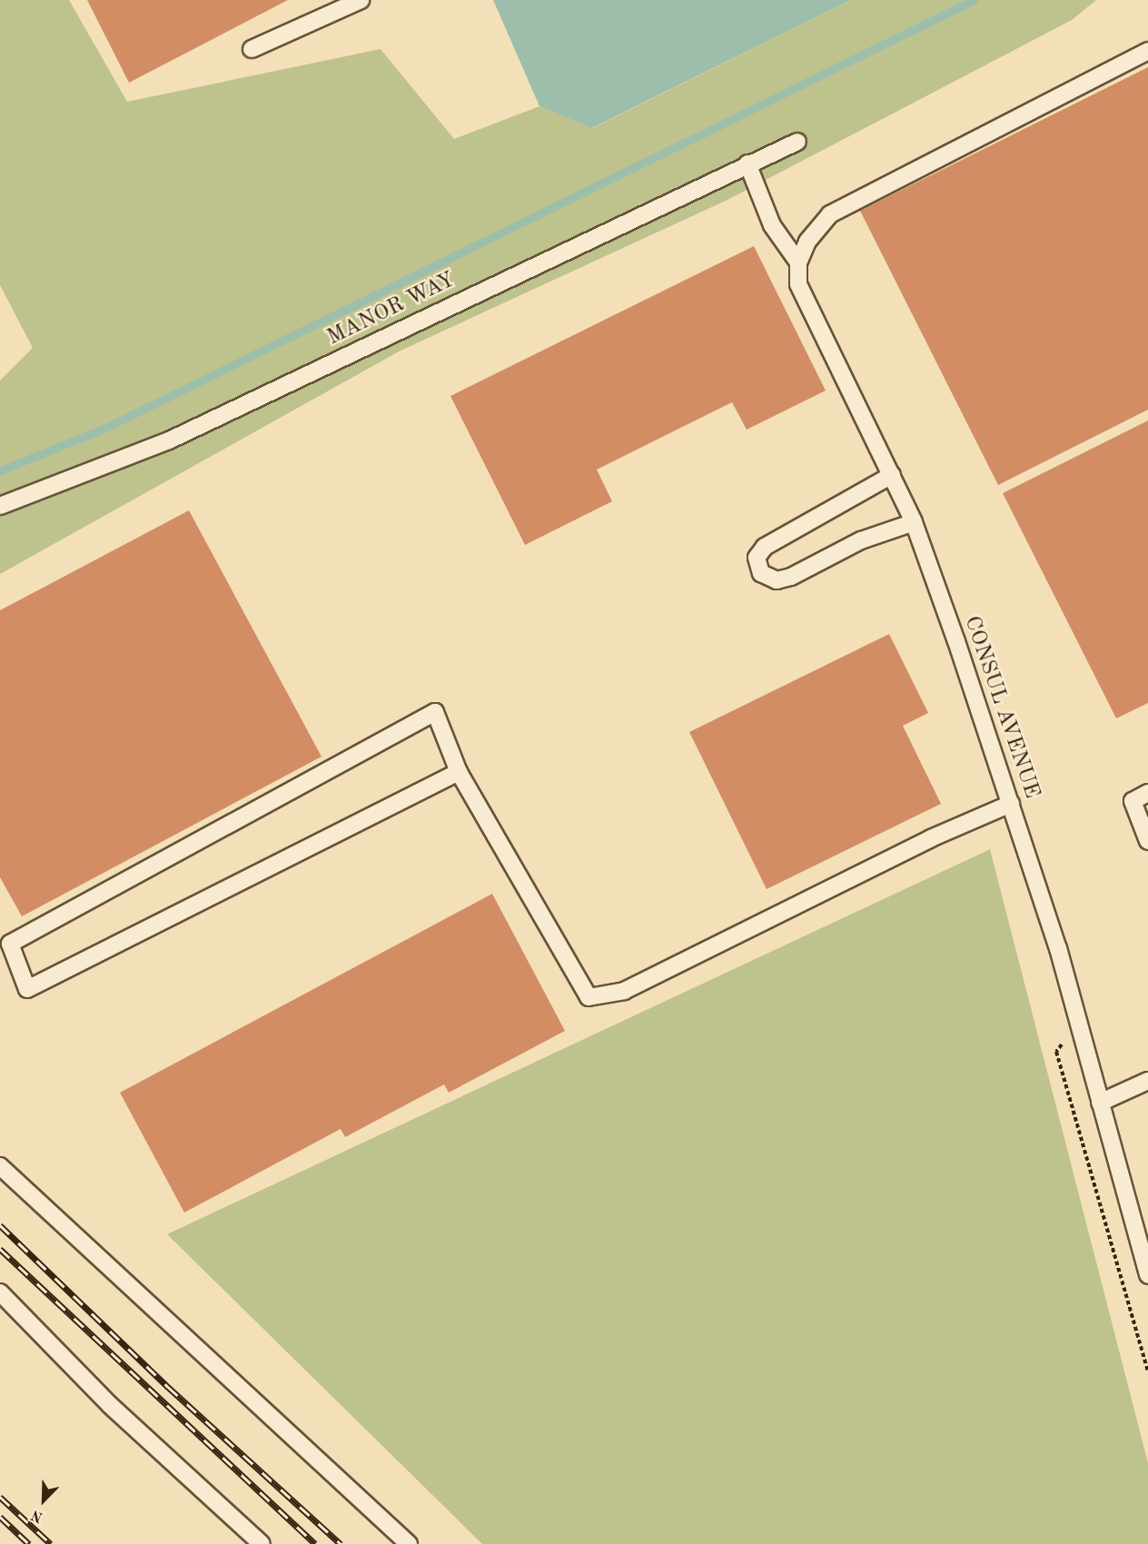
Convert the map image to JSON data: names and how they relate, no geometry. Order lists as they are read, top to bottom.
{
  "streets": {
    "lane": ["MANOR WAY", "CONSUL AVENUE"]
  },
  "north": "bottom left"
}
